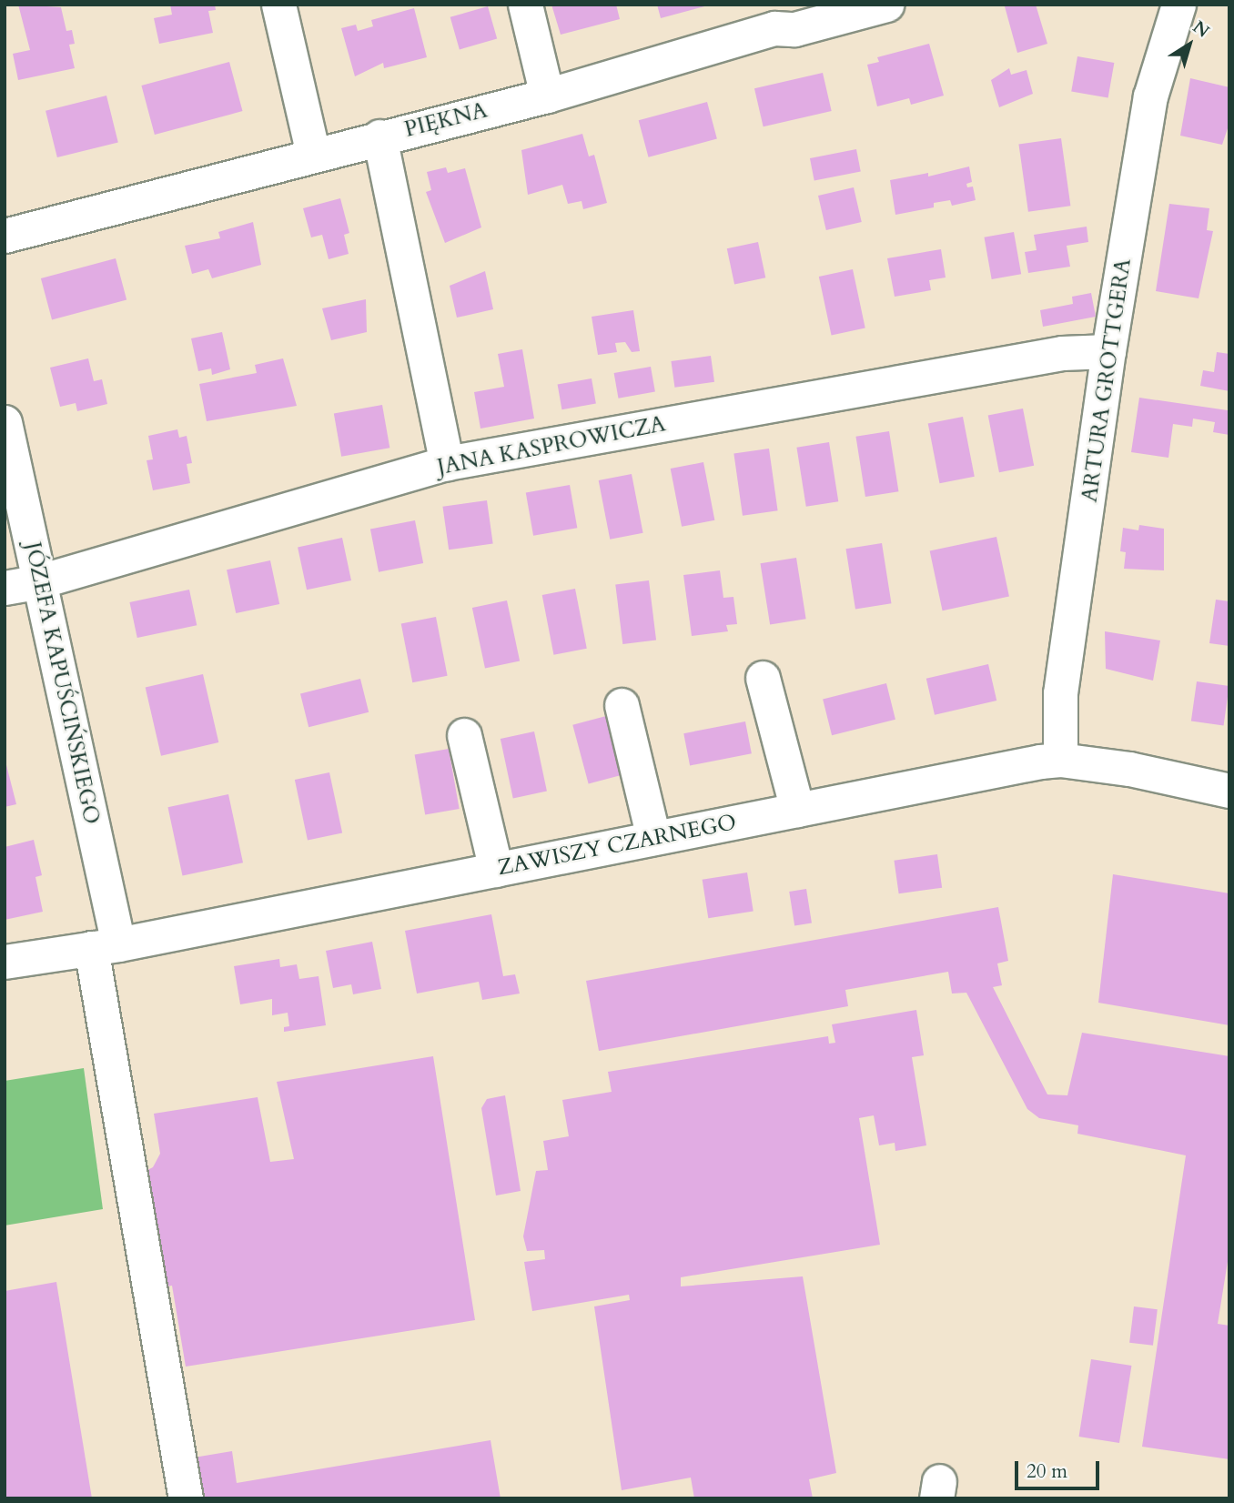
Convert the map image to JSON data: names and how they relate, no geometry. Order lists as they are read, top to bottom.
{
  "streets": {
    "street": [
      "PIĘKNA",
      "ARTURA GROTTGERA",
      "JANA KASPROWICZA",
      "JÓZEFA KAPUŚCIŃSKIEGO",
      "ZAWISZY CZARNEGO"
    ]
  },
  "crossings": [
    ["ARTURA GROTTGERA", "JANA KASPROWICZA"],
    ["ARTURA GROTTGERA", "ZAWISZY CZARNEGO"],
    ["JANA KASPROWICZA", "JÓZEFA KAPUŚCIŃSKIEGO"],
    ["JÓZEFA KAPUŚCIŃSKIEGO", "ZAWISZY CZARNEGO"]
  ],
  "scale_bar": "20 m",
  "north": "top right"
}
